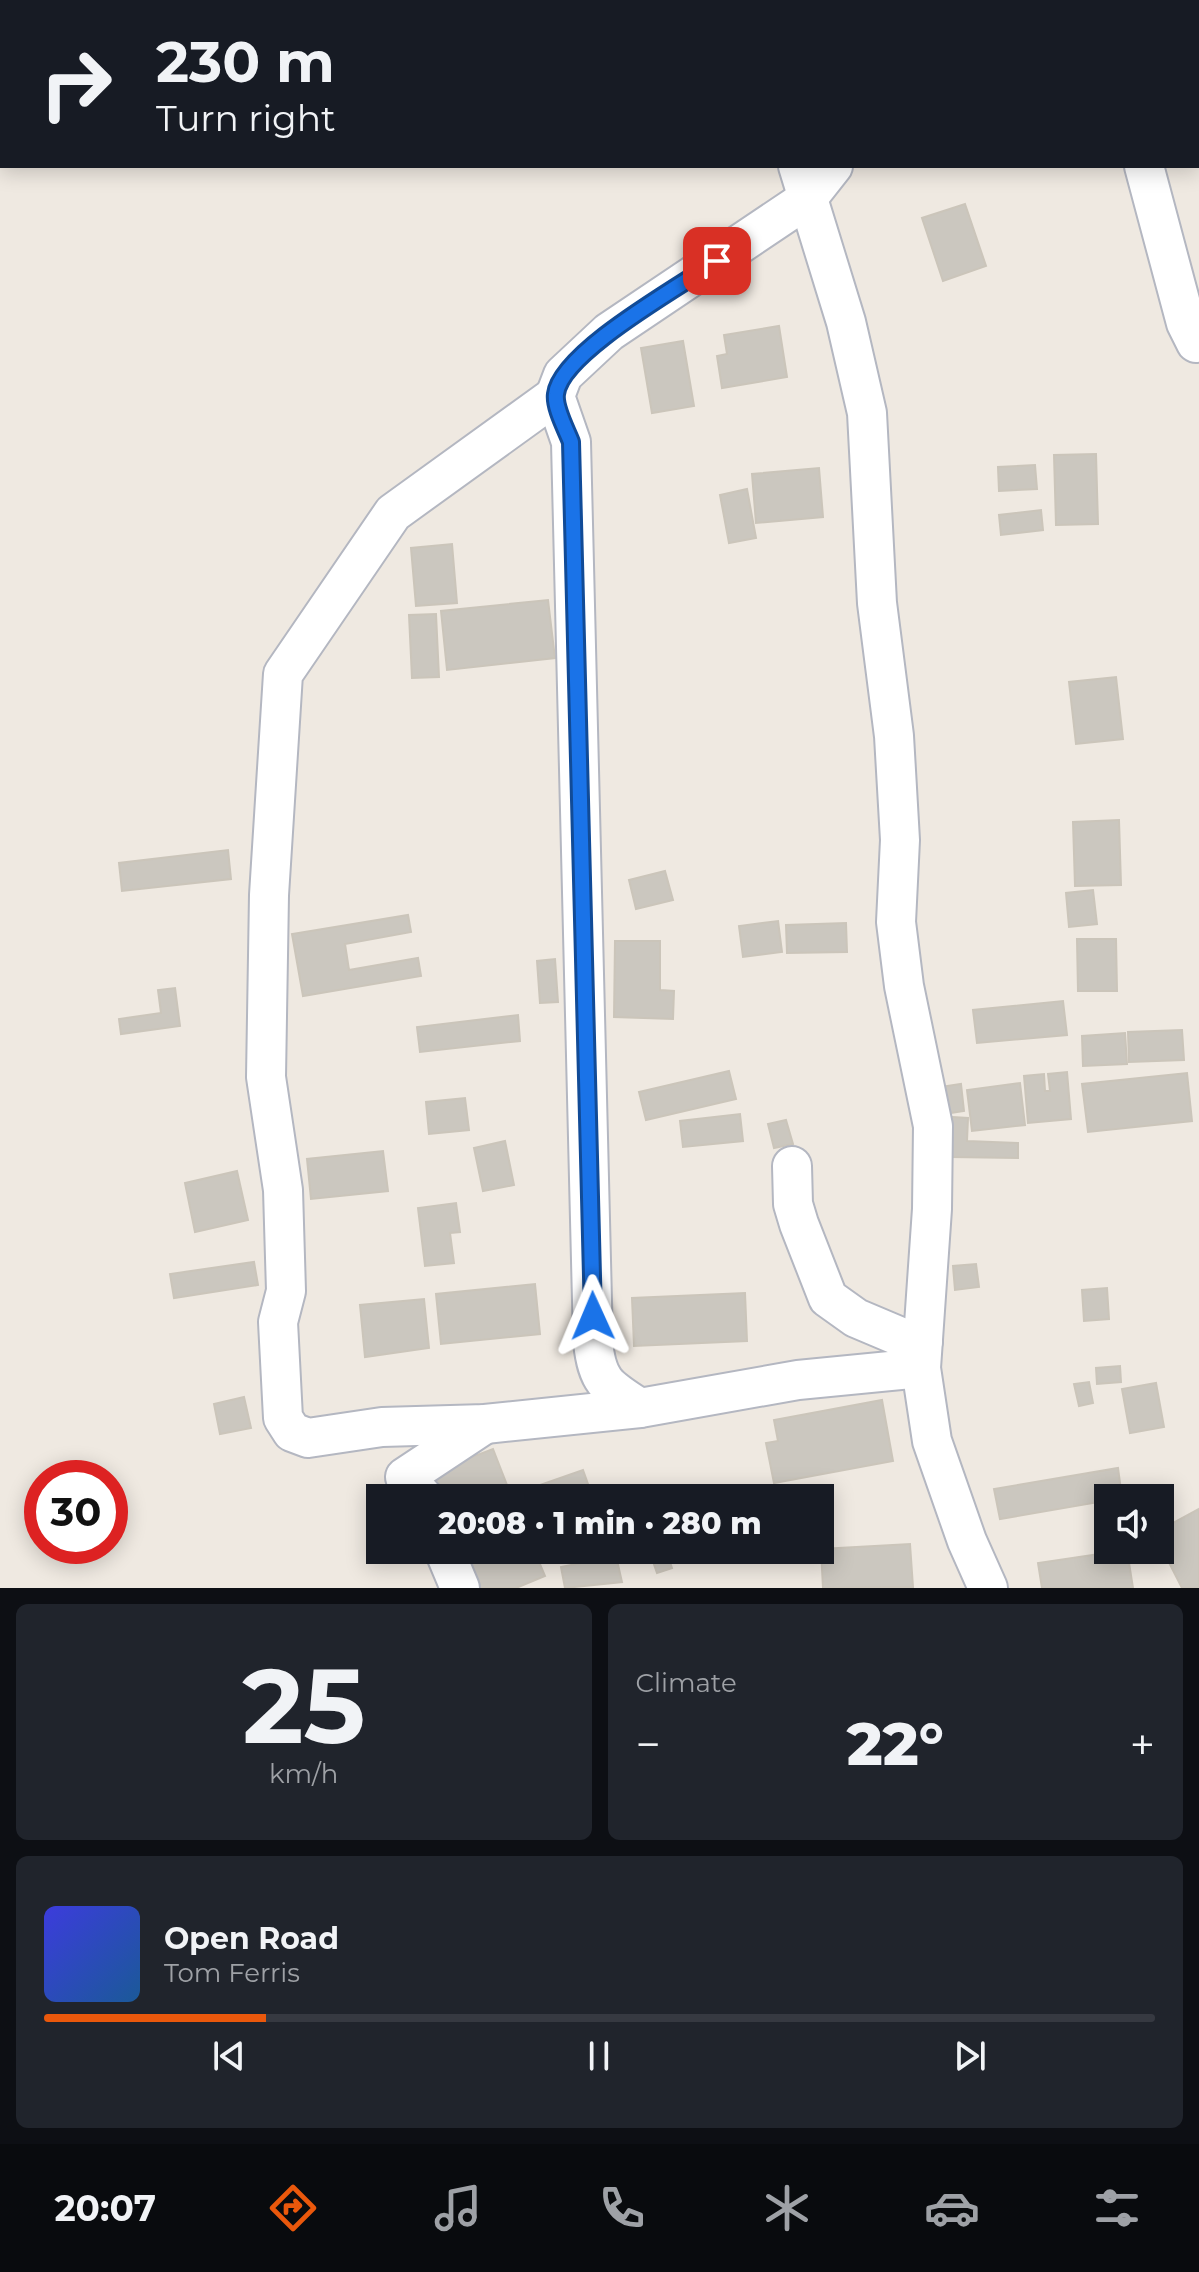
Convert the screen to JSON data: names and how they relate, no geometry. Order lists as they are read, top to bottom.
{
  "page": {
    "turn": ["230 m", "Turn right"],
    "limit": "30",
    "trip": "20:08 · 1 min · 280 m",
    "tile": [
      ["25", "km/h"],
      "Climate"
    ],
    "heat": ["−", "22°", "+"],
    "song": ["Open Road", "Tom Ferris"],
    "tabs": "20:07"
  }
}
